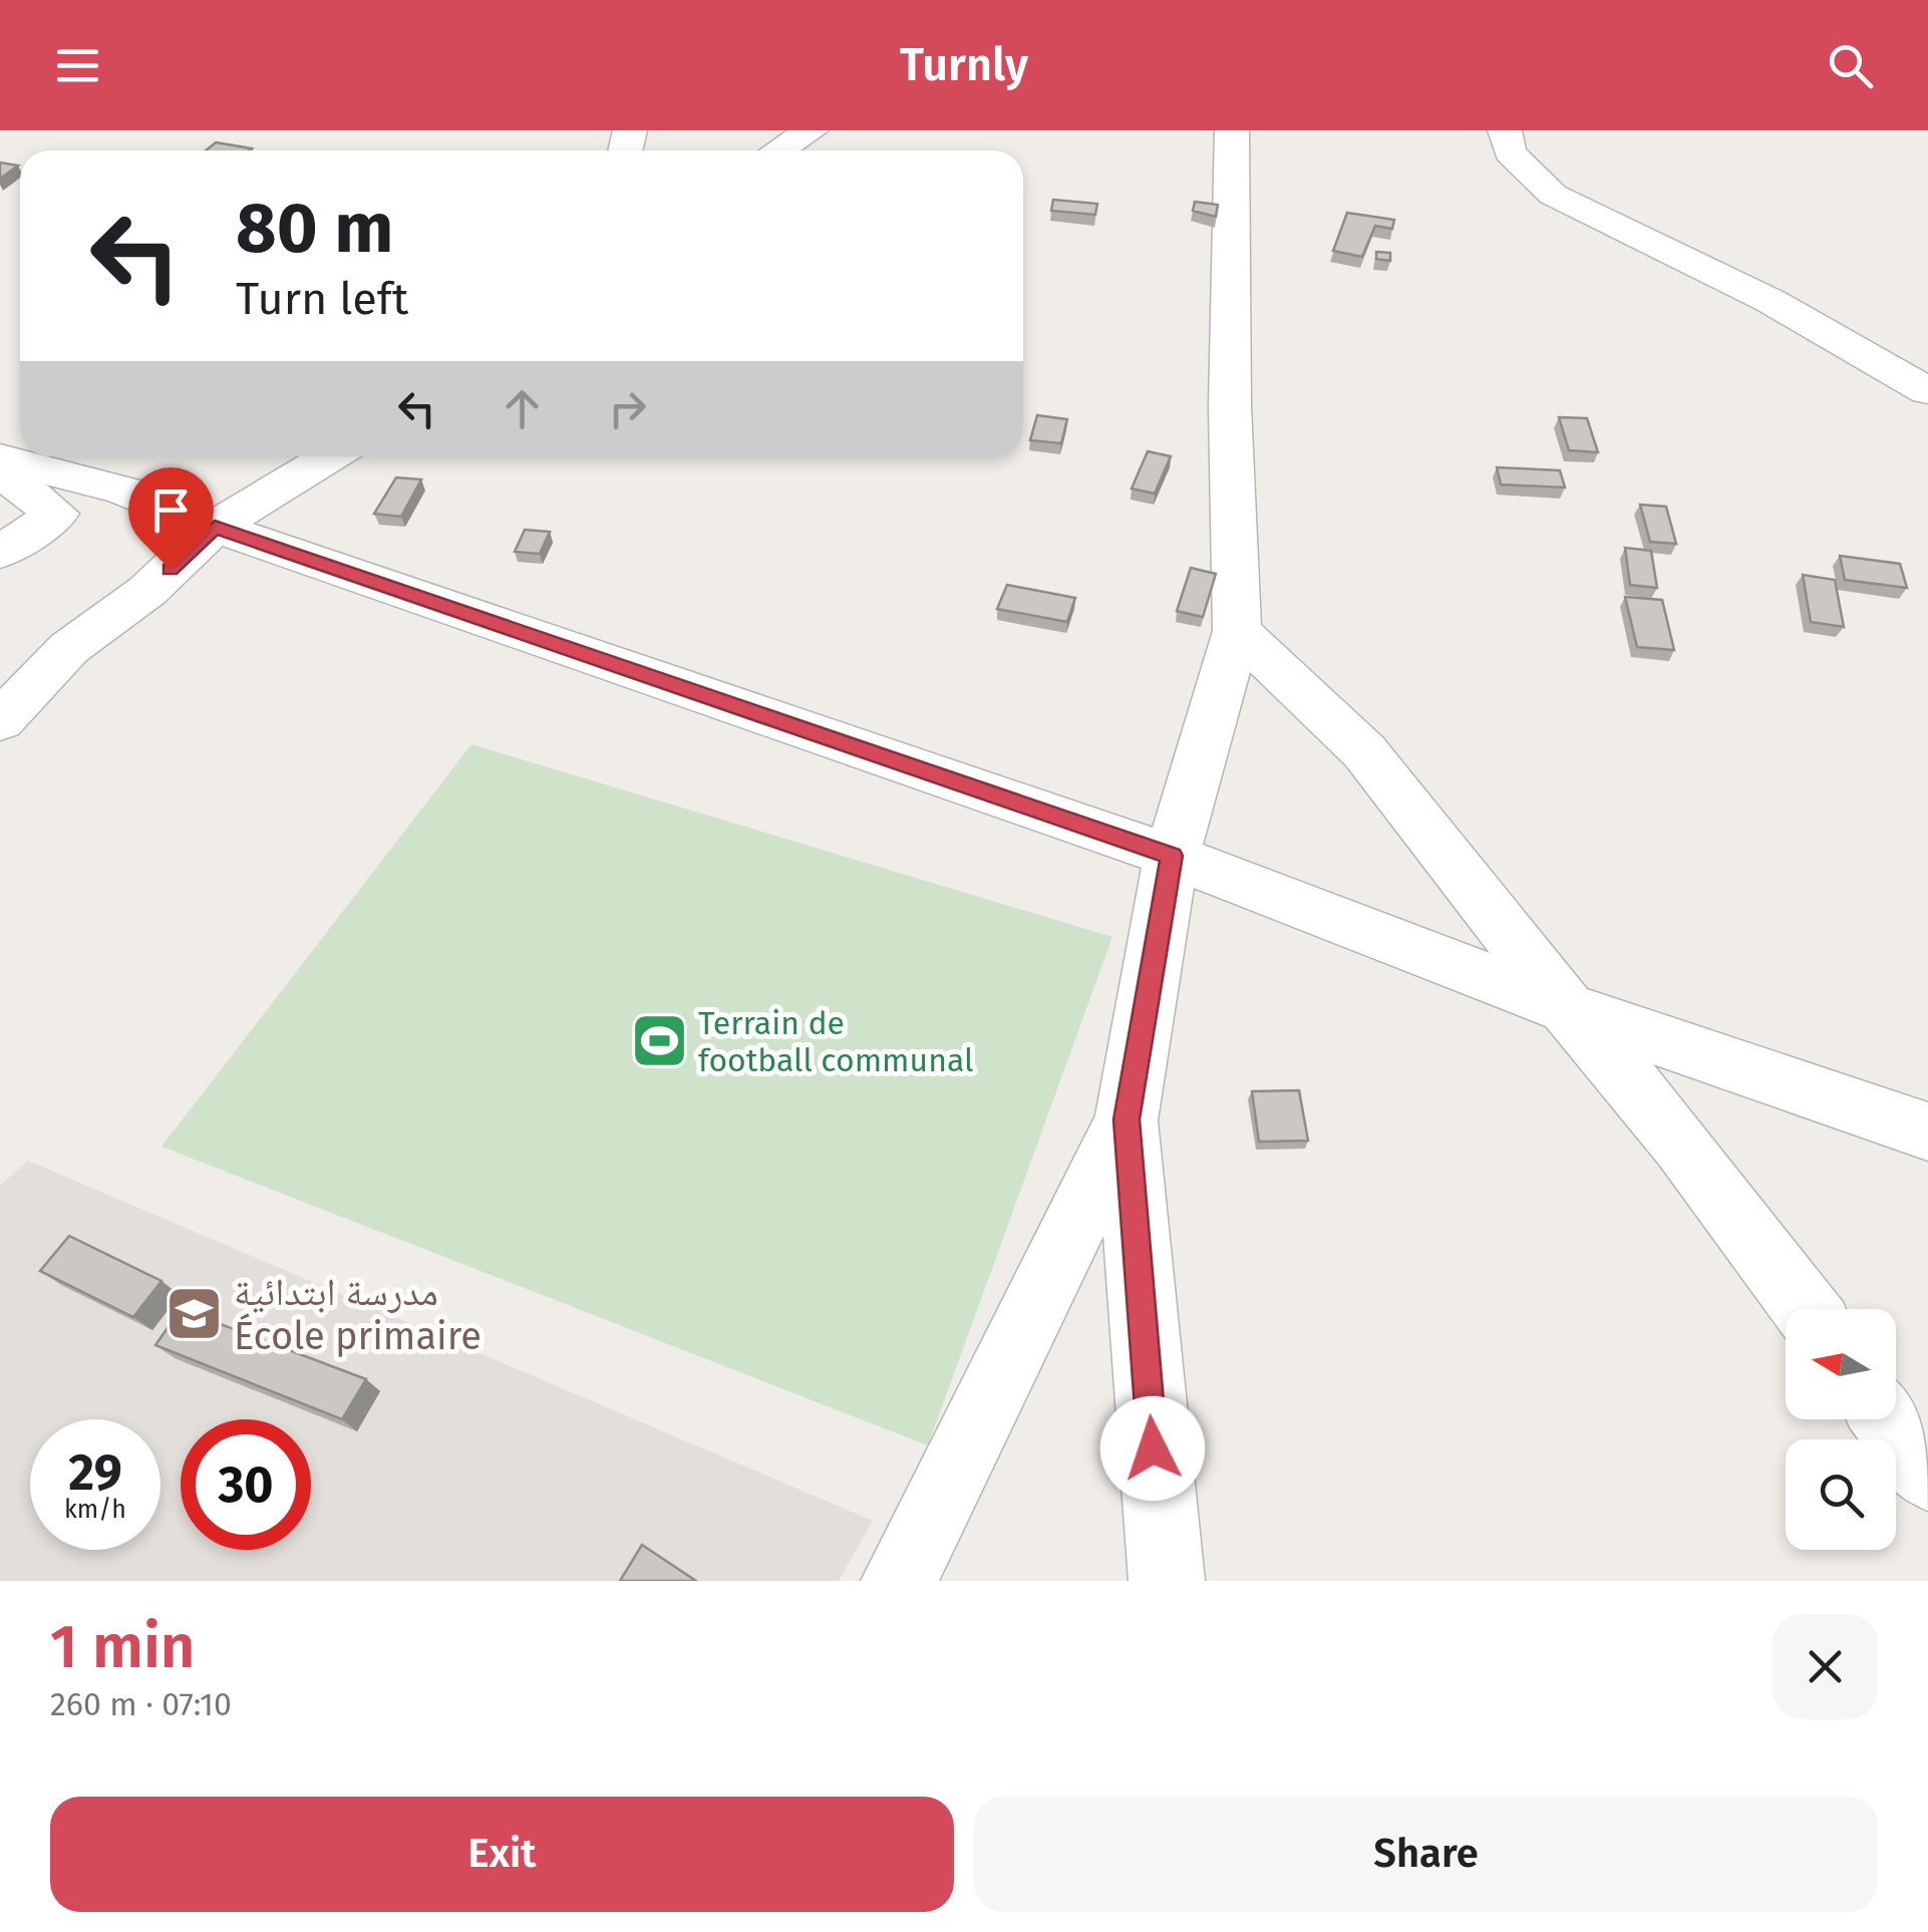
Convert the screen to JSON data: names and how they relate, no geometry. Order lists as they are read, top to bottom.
{
  "places": {
    "sports": ["Terrain de football communal"],
    "school or university": ["مدرسة ابتدائية École primaire"]
  },
  "north": "left",
  "page": {
    "header": "Turnly",
    "turn": ["80 m", "Turn left"],
    "speed": "29 km/h",
    "limit": "30",
    "heading": ["1 min", "260 m · 07:10"],
    "buttons": ["Exit", "Share"]
  }
}
